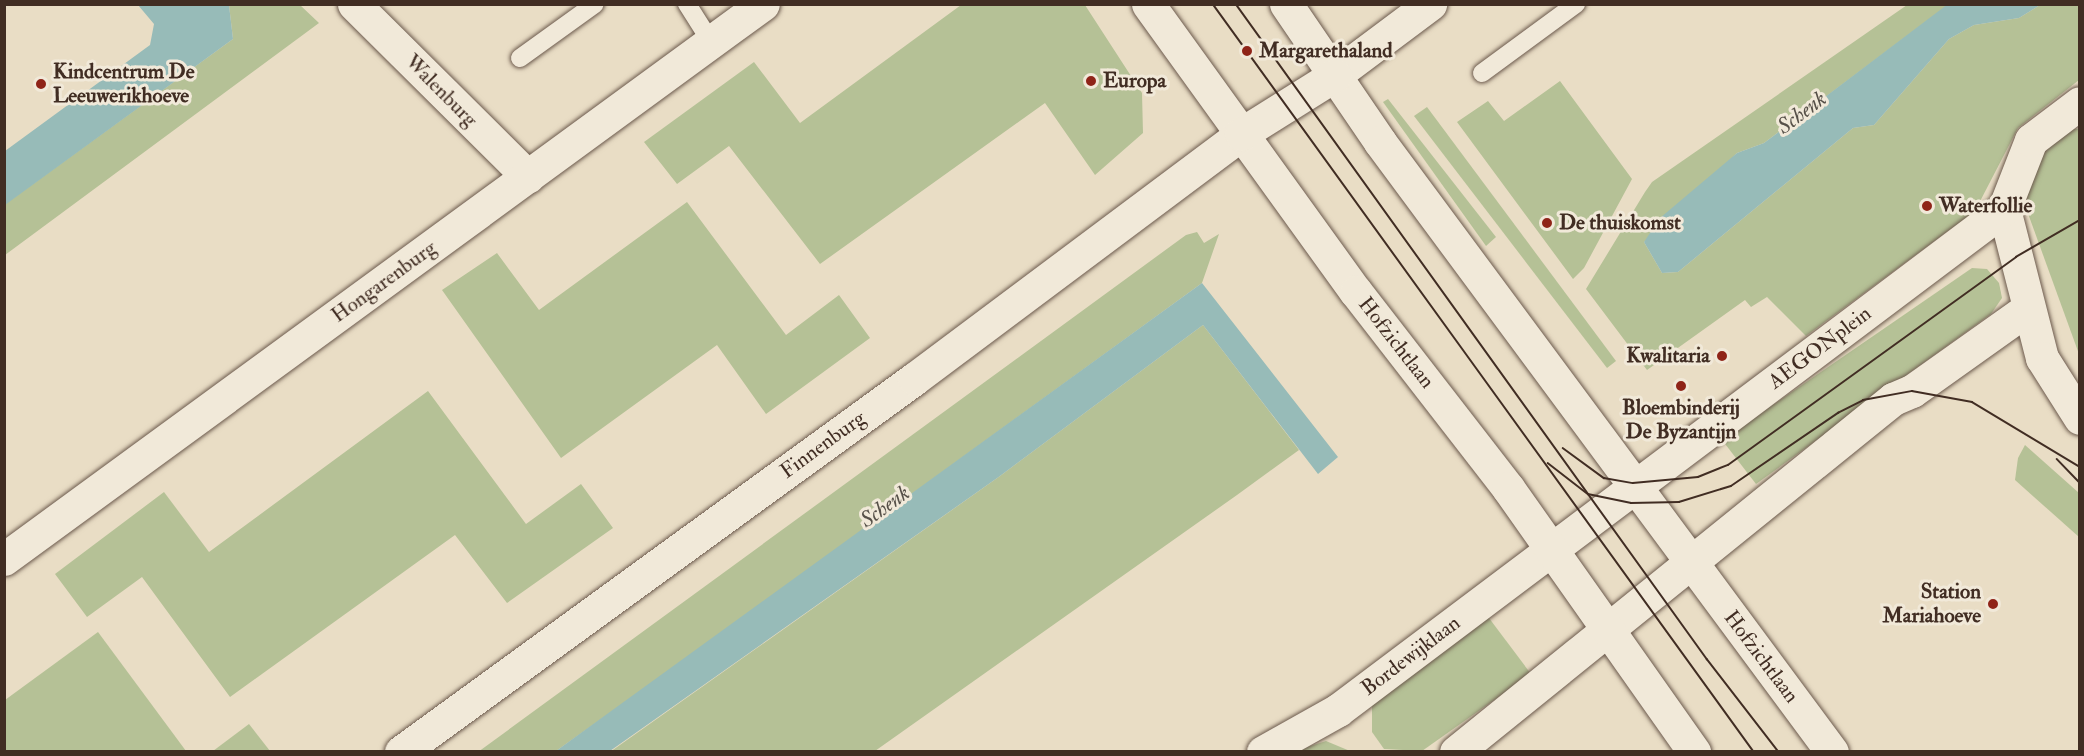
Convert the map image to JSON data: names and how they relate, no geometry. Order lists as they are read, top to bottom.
{
  "streets": {
    "street": [
      "Walenburg",
      "Hongarenburg",
      "Hofzichtlaan",
      "AEGONplein",
      "Finnenburg",
      "Bordewijklaan"
    ]
  },
  "crossings": [
    ["Walenburg", "Hongarenburg"],
    ["Hofzichtlaan", "AEGONplein"],
    ["Hofzichtlaan", "Finnenburg"],
    ["Hofzichtlaan", "Bordewijklaan"]
  ],
  "water": ["Schenk"],
  "places": [
    "Margarethaland",
    "Europa",
    "Kindcentrum De Leeuwerikhoeve",
    "Waterfollie",
    "De thuiskomst",
    "Kwalitaria",
    "Bloembinderij De Byzantijn",
    "Station Mariahoeve"
  ]
}
